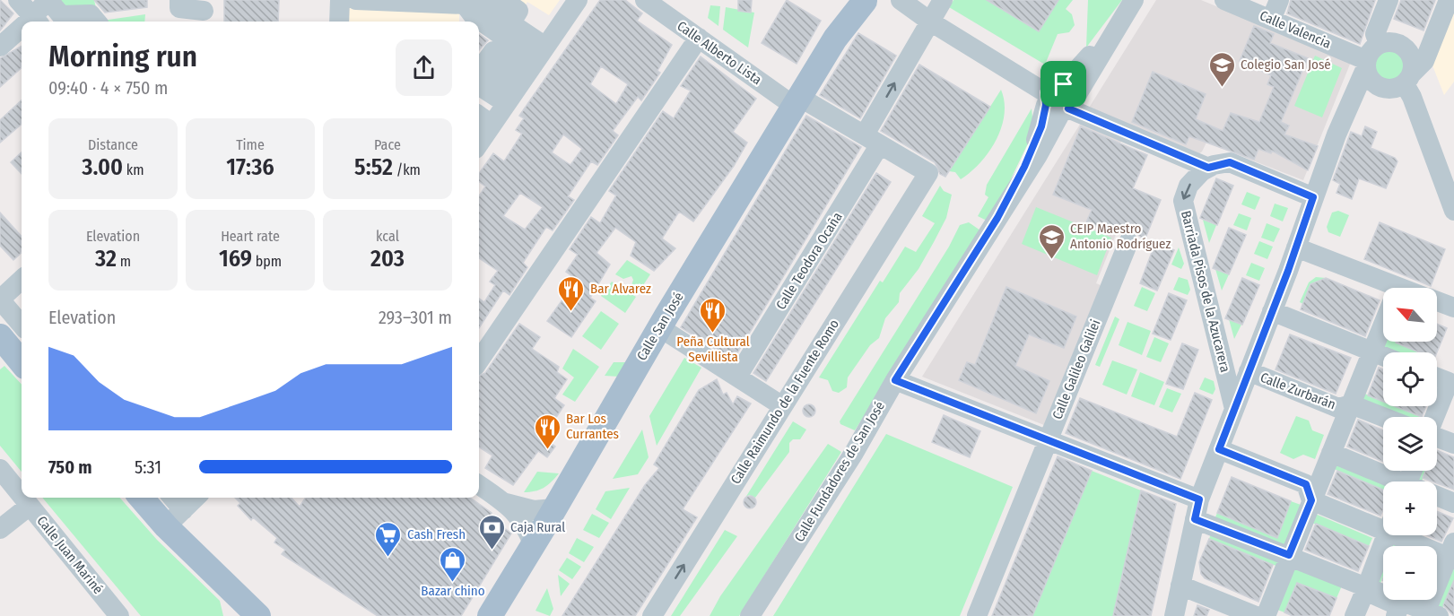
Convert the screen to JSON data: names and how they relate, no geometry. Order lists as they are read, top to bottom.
{
  "streets": {
    "main road": ["Calle San José"],
    "street": [
      "Calle Valencia",
      "Calle Alberto Lista",
      "Calle Teodora Ocaña",
      "Barriada Pisos de la Azucarera",
      "Calle Galileo Galilei",
      "Calle Zurbarán",
      "Calle Raimundo de la Fuente Romo",
      "Calle Fundadores de San José",
      "Calle Juan Mariné"
    ]
  },
  "crossings": [
    ["Calle Alberto Lista", "Calle Teodora Ocaña"],
    ["Calle Alberto Lista", "Calle San José"],
    ["Calle Alberto Lista", "Calle Raimundo de la Fuente Romo"]
  ],
  "one_way": ["Barriada Pisos de la Azucarera", "Calle Raimundo de la Fuente Romo"],
  "places": {
    "school or university": ["Colegio San José", "CEIP Maestro Antonio Rodríguez"],
    "restaurant": ["Bar Alvarez", "Peña Cultural Sevillista", "Bar Los Currantes"],
    "bank": ["Caja Rural"],
    "supermarket": ["Cash Fresh"],
    "shop": ["Bazar chino"]
  },
  "north": "top left",
  "page": {
    "heading": ["Morning run", "09:40 · 4 × 750 m"],
    "stats": [
      ["Distance", "3.00 km"],
      ["Time", "17:36"],
      ["Pace", "5:52 /km"],
      ["Elevation", "32 m"],
      ["Heart rate", "169 bpm"],
      ["kcal", "203"]
    ],
    "map_buttons": ["+", "−"],
    "chart": ["Elevation", "293–301 m"],
    "list": [
      {
        "name": "750 m",
        "note": "5:31"
      }
    ]
  }
}
